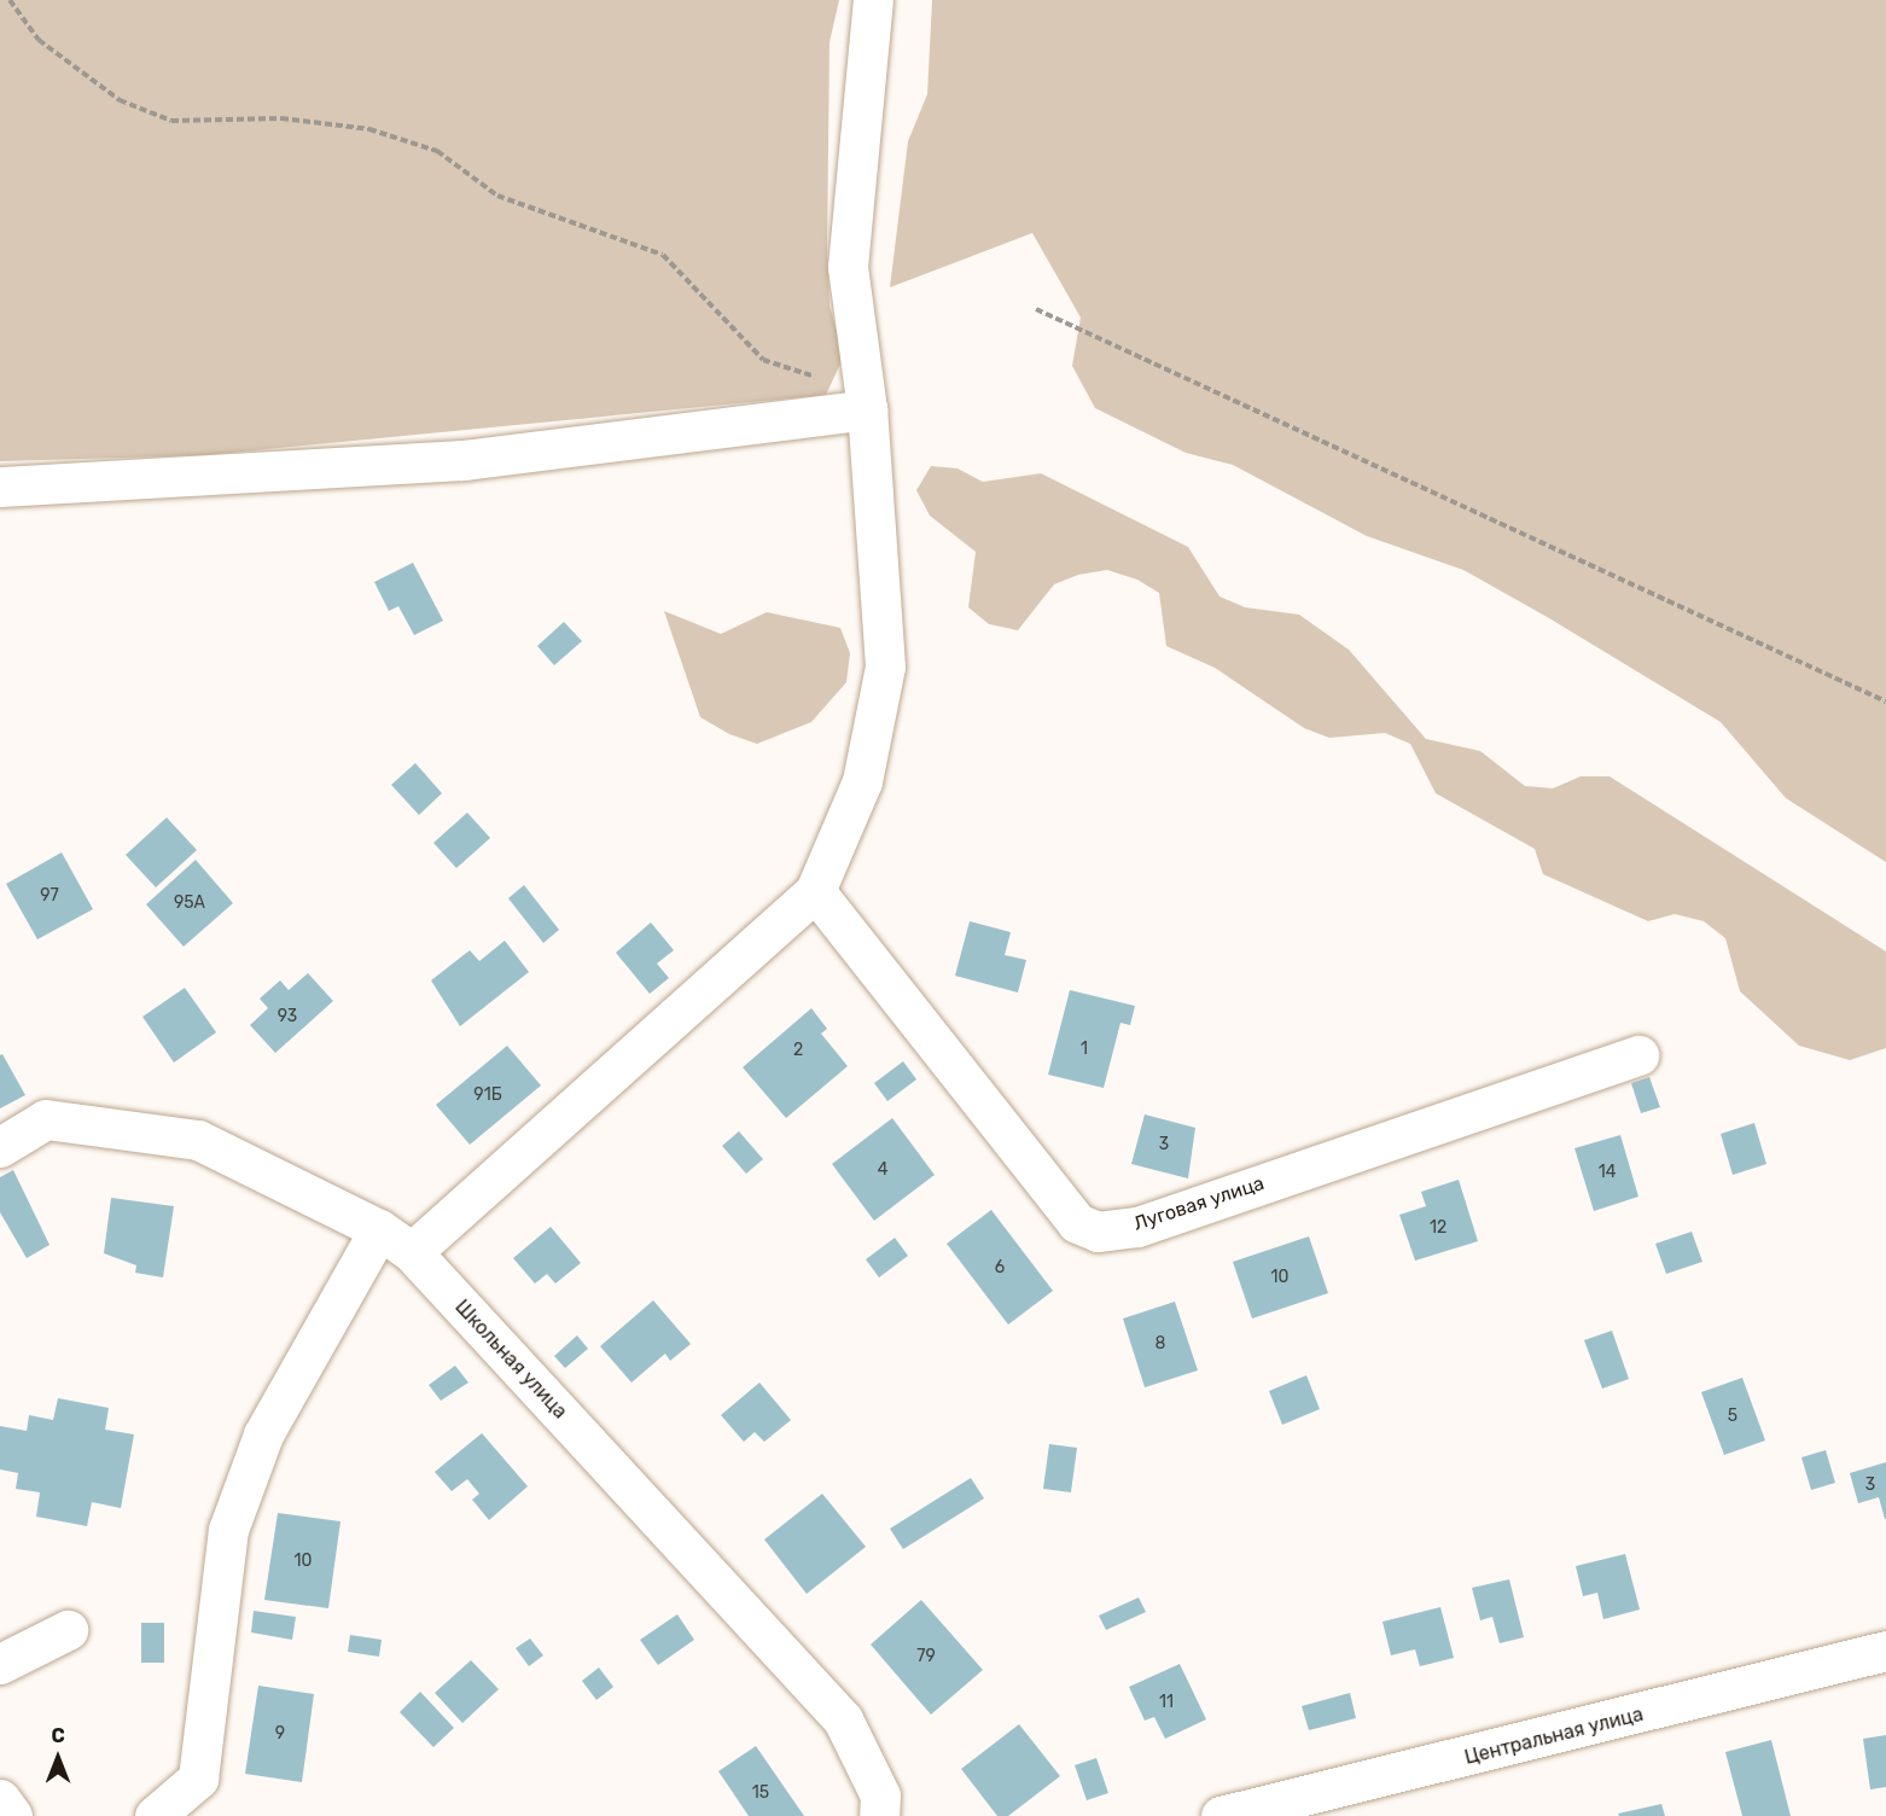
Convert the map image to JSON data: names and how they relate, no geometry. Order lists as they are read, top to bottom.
{
  "streets": {
    "street": ["Луговая улица", "Школьная улица", "Центральная улица"]
  },
  "house_numbers": [
    "97",
    "95А",
    "93",
    "1",
    "2",
    "91Б",
    "3",
    "4",
    "14",
    "12",
    "6",
    "10",
    "8",
    "5",
    "3",
    "10",
    "79",
    "11",
    "9",
    "15"
  ],
  "north": "top"
}
